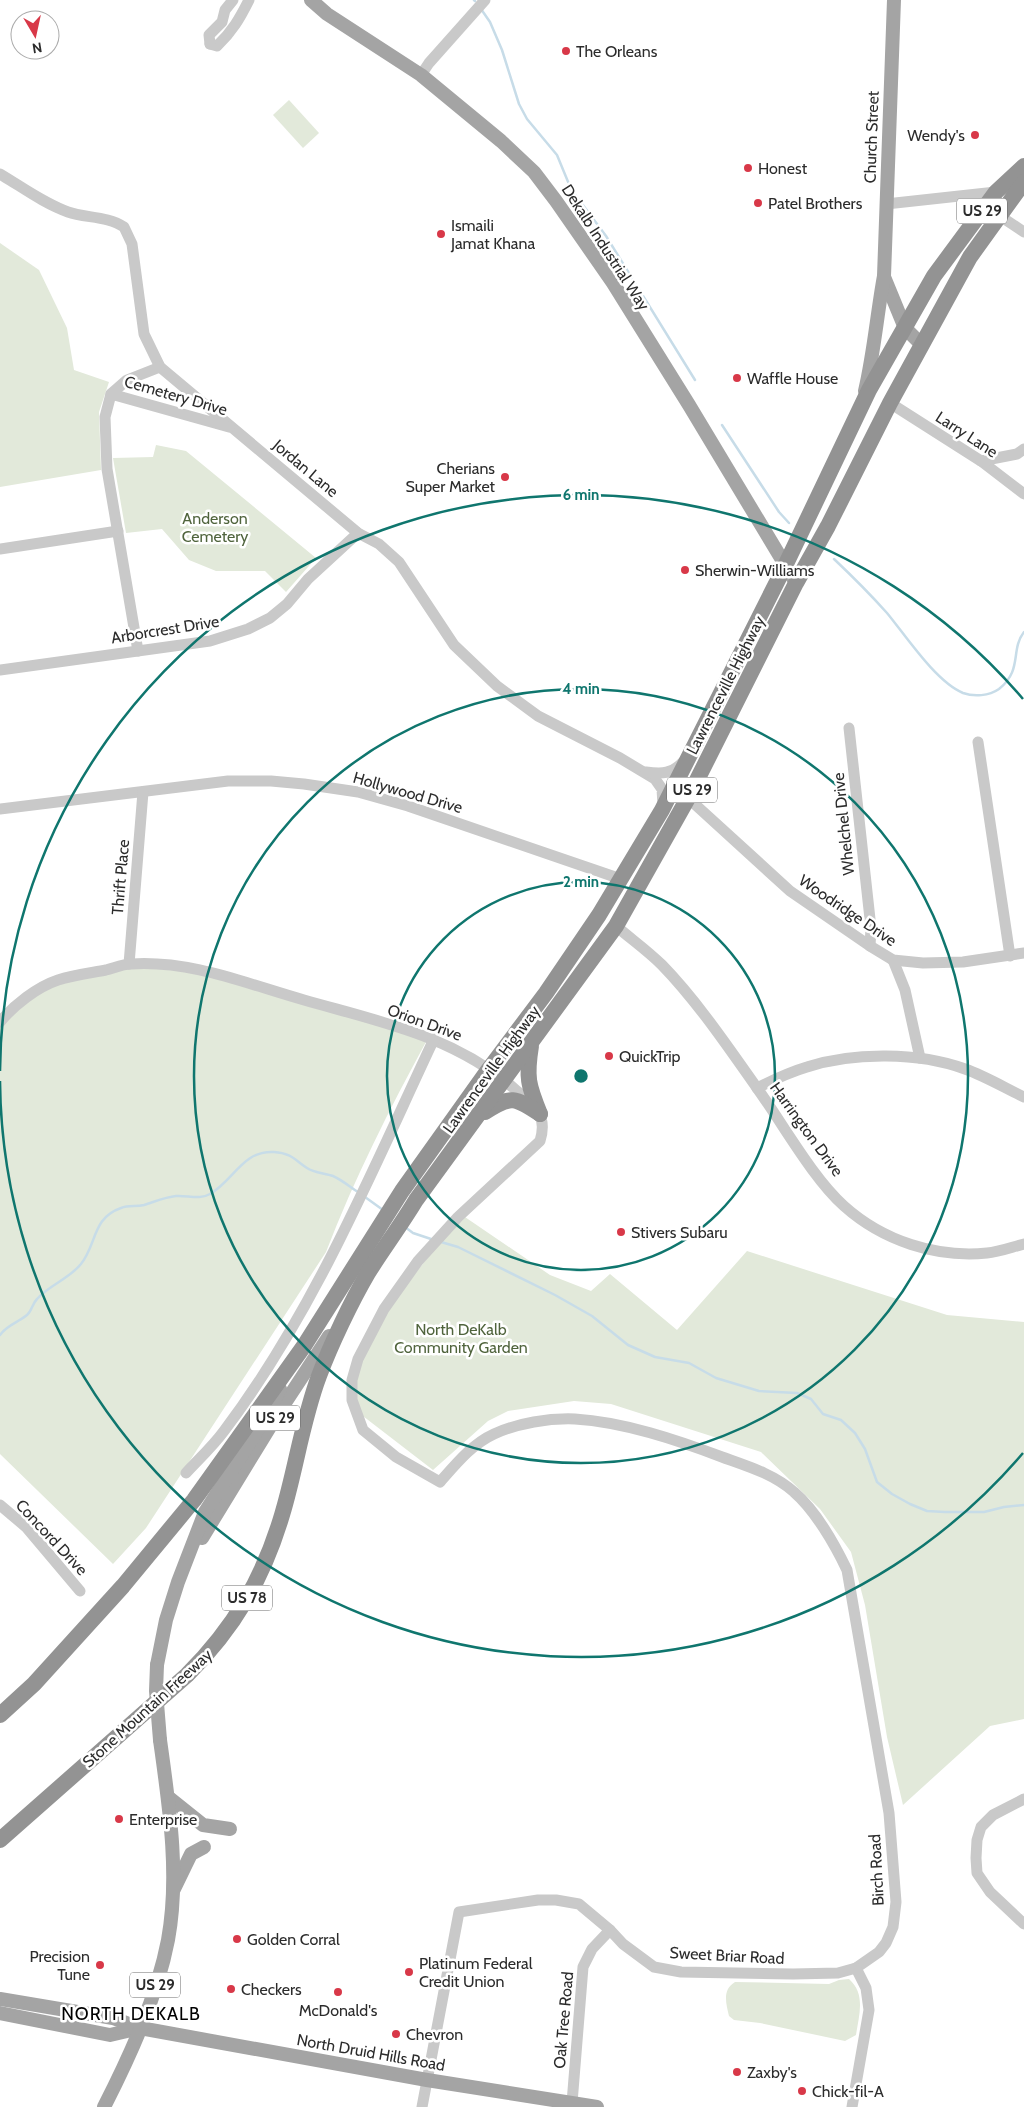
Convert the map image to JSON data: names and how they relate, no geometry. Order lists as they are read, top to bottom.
{
  "streets": {
    "highway": [
      "US 29",
      "Lawrenceville Highway",
      "US 78",
      "Stone Mountain Freeway"
    ],
    "main road": ["Church Street", "Dekalb Industrial Way", "North Druid Hills Road"],
    "street": [
      "Cemetery Drive",
      "Larry Lane",
      "Jordan Lane",
      "Arborcrest Drive",
      "Hollywood Drive",
      "Whelchel Drive",
      "Thrift Place",
      "Woodridge Drive",
      "Orion Drive",
      "Harrington Drive",
      "Concord Drive",
      "Birch Road",
      "Sweet Briar Road",
      "Oak Tree Road"
    ]
  },
  "crossings": [
    ["Church Street", "US 29"],
    ["US 29", "Dekalb Industrial Way"],
    ["US 29", "Larry Lane"],
    ["US 29", "Lawrenceville Highway"],
    ["Dekalb Industrial Way", "Lawrenceville Highway"],
    ["Cemetery Drive", "Jordan Lane"],
    ["Jordan Lane", "Arborcrest Drive"],
    ["Jordan Lane", "Lawrenceville Highway"],
    ["Lawrenceville Highway", "Hollywood Drive"],
    ["Lawrenceville Highway", "Woodridge Drive"],
    ["Lawrenceville Highway", "Orion Drive"],
    ["Lawrenceville Highway", "Harrington Drive"],
    ["Lawrenceville Highway", "Stone Mountain Freeway"],
    ["Lawrenceville Highway", "North Druid Hills Road"],
    ["Hollywood Drive", "Thrift Place"],
    ["Whelchel Drive", "Woodridge Drive"],
    ["Thrift Place", "Orion Drive"],
    ["Orion Drive", "Birch Road"],
    ["Birch Road", "Sweet Briar Road"],
    ["Sweet Briar Road", "Oak Tree Road"],
    ["Oak Tree Road", "North Druid Hills Road"]
  ],
  "districts": ["NORTH DEKALB"],
  "parks": ["Anderson Cemetery", "North DeKalb Community Garden"],
  "places": [
    "The Orleans",
    "Wendy's",
    "Honest",
    "Patel Brothers",
    "Ismaili Jamat Khana",
    "Waffle House",
    "Cherians Super Market",
    "Sherwin-Williams",
    "QuickTrip",
    "Stivers Subaru",
    "Enterprise",
    "Golden Corral",
    "Precision Tune",
    "Platinum Federal Credit Union",
    "Checkers",
    "McDonald's",
    "Chevron",
    "Zaxby's",
    "Chick-fil-A"
  ],
  "north": "bottom",
  "rings": ["6 min", "4 min", "2 min"]
}
